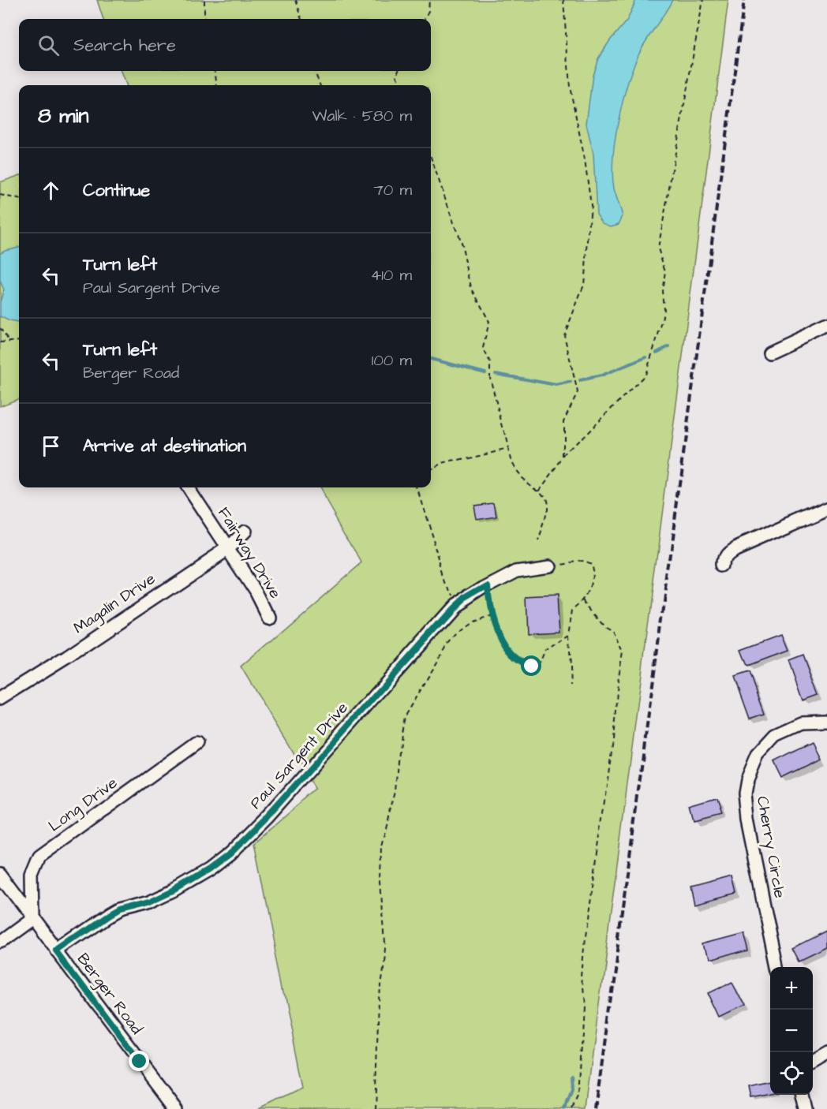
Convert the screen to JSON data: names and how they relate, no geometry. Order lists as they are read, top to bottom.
{
  "streets": {
    "street": [
      "Fairway Drive",
      "Magalin Drive",
      "Paul Sargent Drive",
      "Long Drive",
      "Cherry Circle",
      "Berger Road"
    ]
  },
  "crossings": [
    ["Fairway Drive", "Magalin Drive"],
    ["Paul Sargent Drive", "Berger Road"],
    ["Long Drive", "Berger Road"]
  ],
  "page": {
    "search": "Search here",
    "heading": ["8 min", "Walk · 580 m"],
    "list": [
      ["Continue", "70 m"],
      ["Turn left", "Paul Sargent Drive", "410 m"],
      ["Turn left", "Berger Road", "100 m"],
      "Arrive at destination"
    ],
    "map_buttons": ["+", "−"]
  }
}
